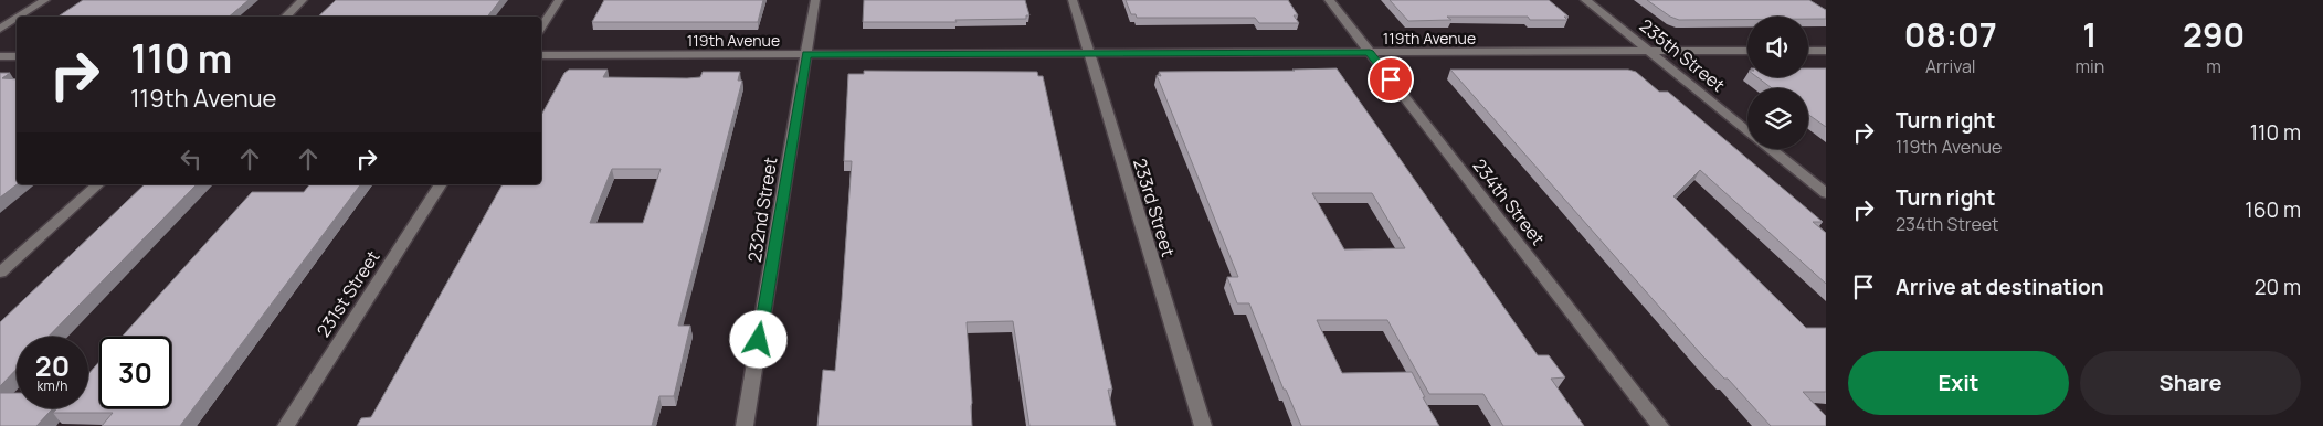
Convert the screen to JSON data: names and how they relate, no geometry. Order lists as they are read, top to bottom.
{
  "streets": {
    "street": [
      "119th Avenue",
      "235th Street",
      "234th Street",
      "233rd Street",
      "232nd Street",
      "231st Street"
    ]
  },
  "crossings": [
    ["119th Avenue", "235th Street"],
    ["119th Avenue", "234th Street"],
    ["119th Avenue", "233rd Street"],
    ["119th Avenue", "232nd Street"]
  ],
  "page": {
    "eta": [
      "08:07",
      "Arrival",
      "1",
      "min",
      "290",
      "m"
    ],
    "turn": ["110 m", "119th Avenue"],
    "list": [
      {
        "name": "Turn right",
        "note": "119th Avenue",
        "value": "110 m"
      },
      {
        "name": "Turn right",
        "note": "234th Street",
        "value": "160 m"
      },
      {
        "name": "Arrive at destination",
        "value": "20 m"
      }
    ],
    "speed": "20 km/h",
    "limit": "30",
    "buttons": ["Exit", "Share"]
  }
}
